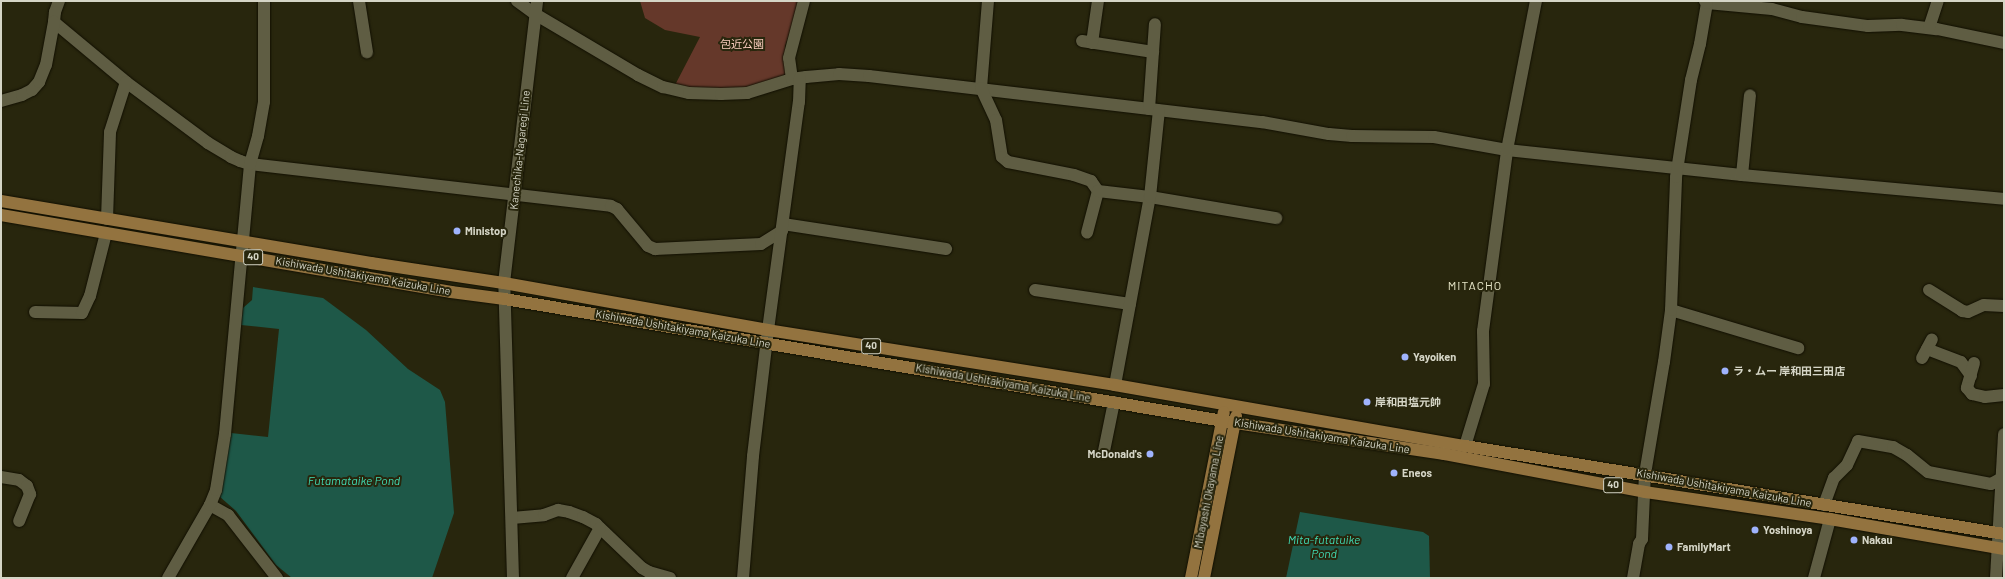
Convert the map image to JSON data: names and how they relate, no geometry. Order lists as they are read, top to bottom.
{
  "streets": {
    "main road": ["40", "Kishiwada Ushitakiyama Kaizuka Line", "Mibayashi Okayama Line"],
    "street": ["Kanechika-Nagaregi Line"]
  },
  "crossings": [
    ["Kanechika-Nagaregi Line", "Kishiwada Ushitakiyama Kaizuka Line"],
    ["Kishiwada Ushitakiyama Kaizuka Line", "Mibayashi Okayama Line"]
  ],
  "districts": ["MITACHO"],
  "water": ["Futamataike Pond", "Mita-futatuike Pond"],
  "parks": ["包近公園"],
  "places": [
    "Ministop",
    "Yayoiken",
    "ラ・ムー 岸和田三田店",
    "岸和田塩元帥",
    "McDonald's",
    "Eneos",
    "Yoshinoya",
    "Nakau",
    "FamilyMart"
  ]
}
